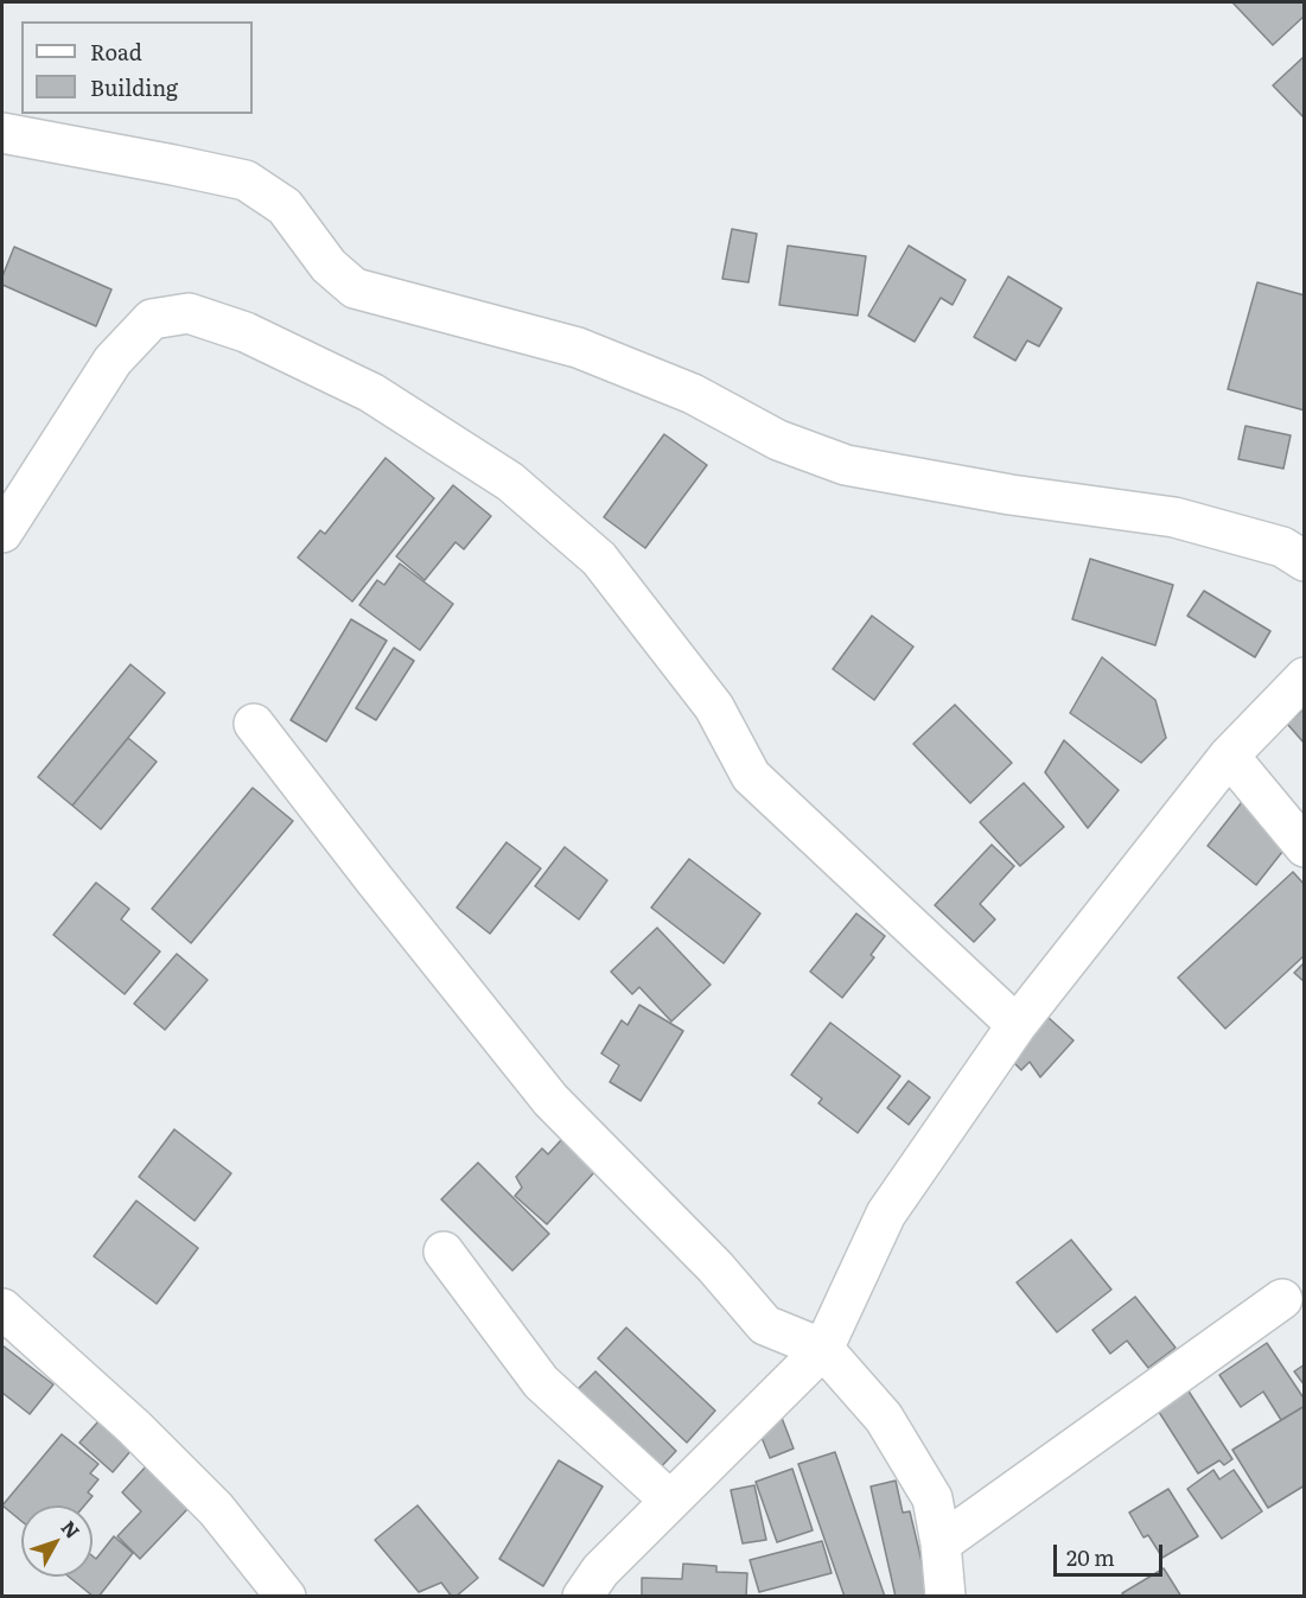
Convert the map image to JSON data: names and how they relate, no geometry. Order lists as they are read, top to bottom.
{
  "legend": ["Road", "Building"],
  "scale_bar": "20 m",
  "north": "top right"
}
